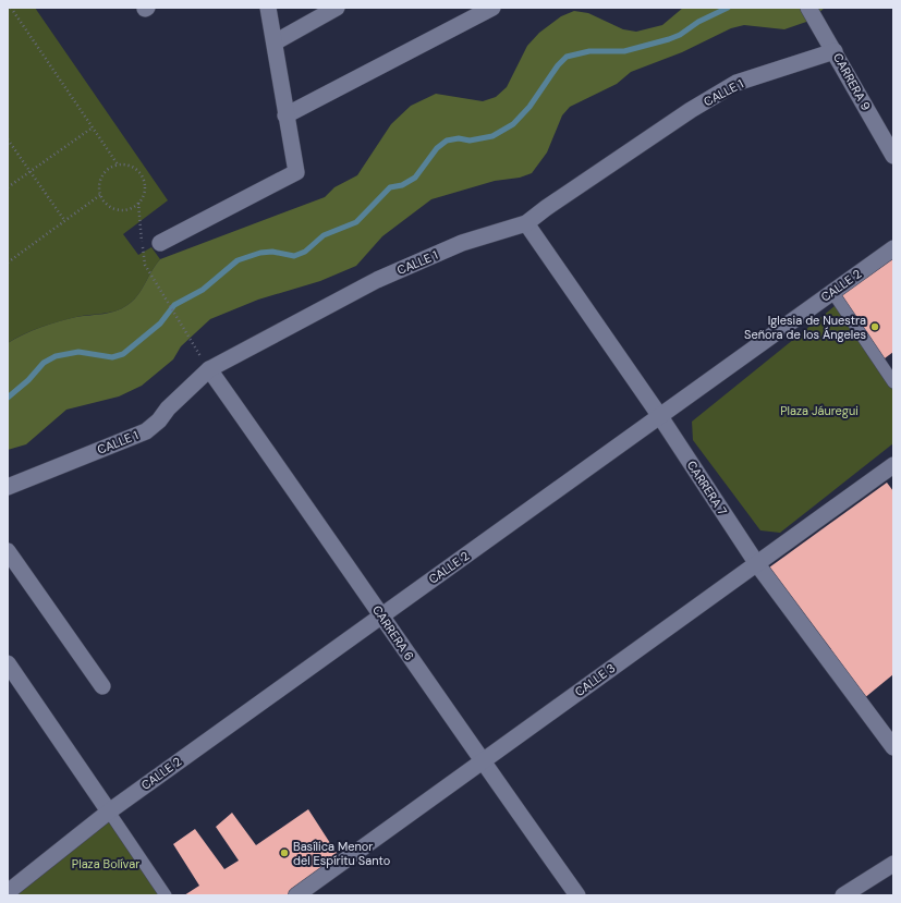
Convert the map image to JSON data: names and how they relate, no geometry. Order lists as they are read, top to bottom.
{
  "streets": {
    "street": [
      "CARRERA 9",
      "CALLE 1",
      "CALLE 2",
      "CARRERA 7",
      "CARRERA 6",
      "CALLE 3"
    ]
  },
  "crossings": [
    ["CARRERA 9", "CALLE 1"],
    ["CALLE 1", "CARRERA 7"],
    ["CALLE 1", "CARRERA 6"],
    ["CALLE 2", "CARRERA 7"],
    ["CALLE 2", "CARRERA 6"],
    ["CARRERA 7", "CALLE 3"],
    ["CARRERA 6", "CALLE 3"]
  ],
  "parks": ["Plaza Jáuregui", "Plaza Bolívar"],
  "places": ["Iglesia de Nuestra Señora de los Ángeles", "Basílica Menor del Espíritu Santo"]
}
